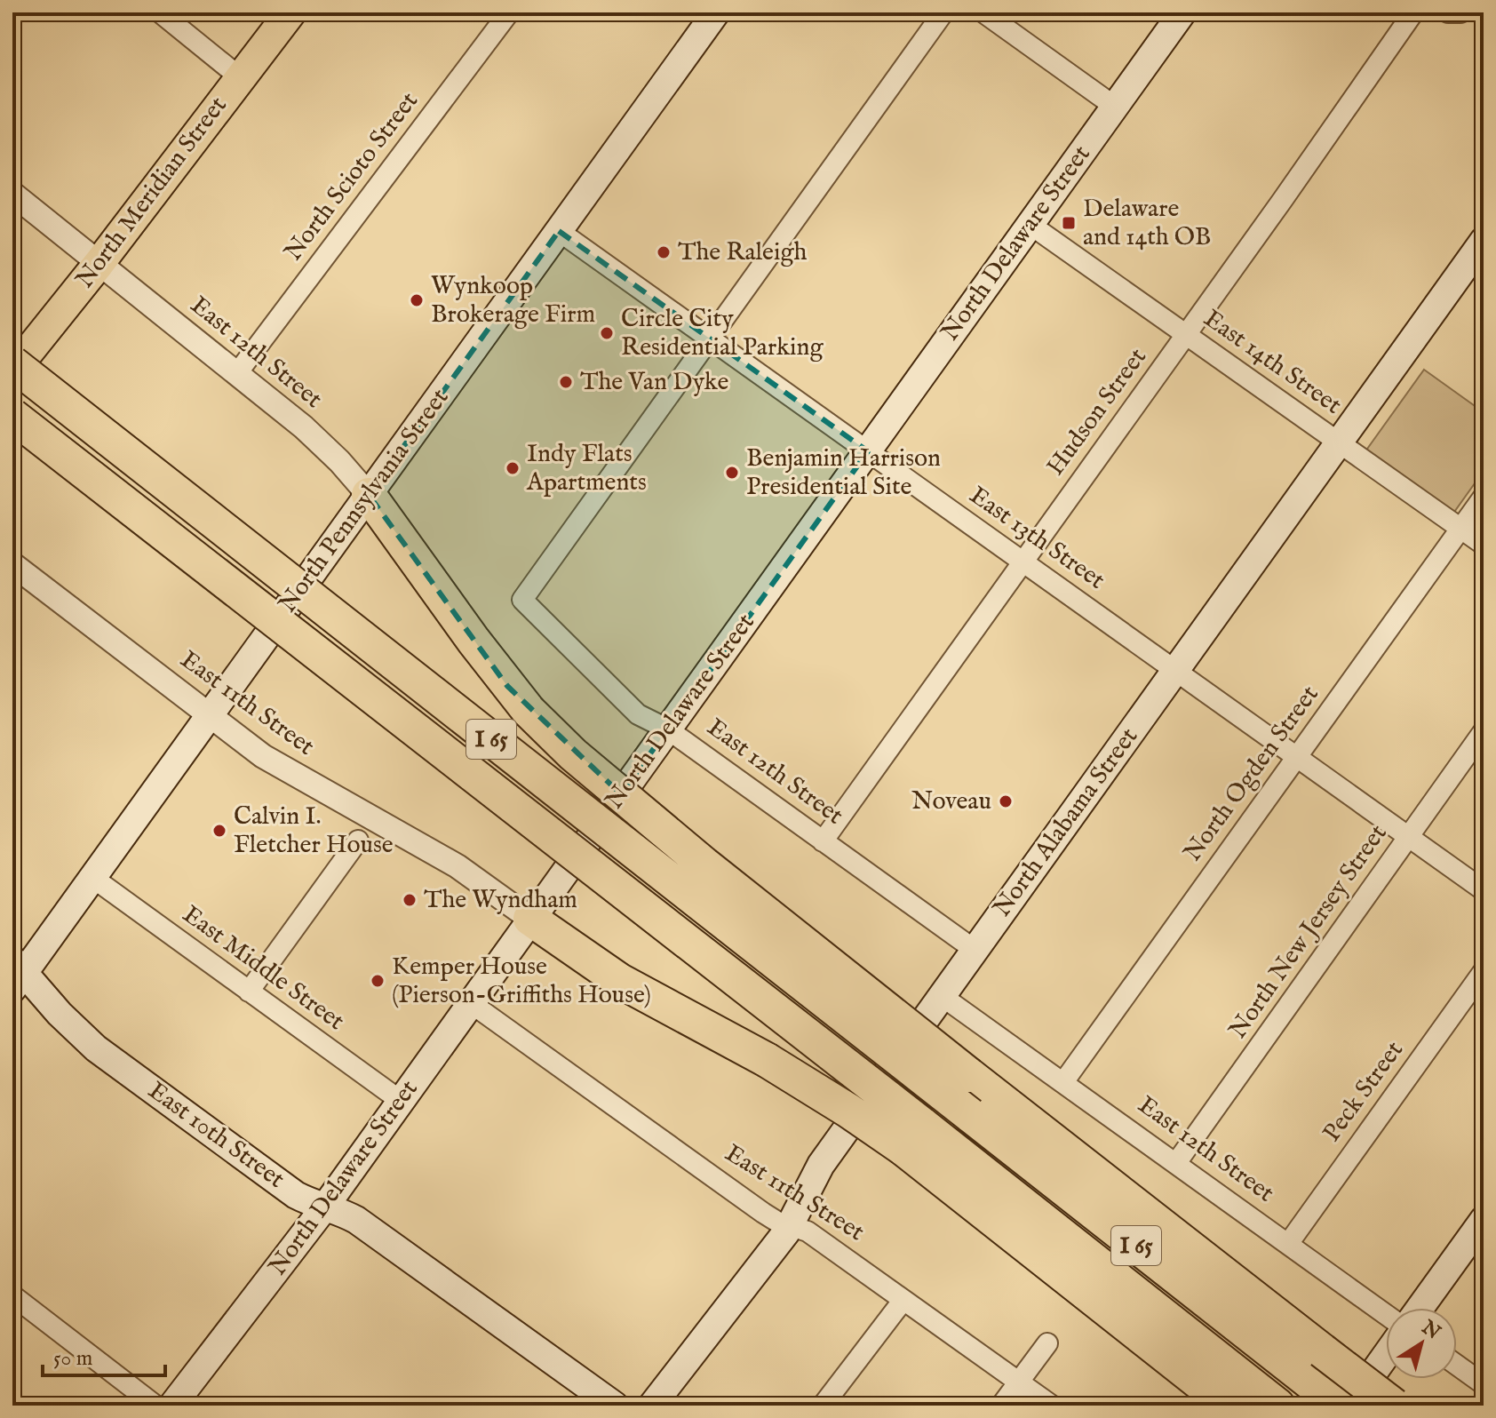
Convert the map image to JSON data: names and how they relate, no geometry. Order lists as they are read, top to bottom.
{
  "streets": {
    "highway": ["I 65"],
    "main road": [
      "North Meridian Street",
      "North Delaware Street",
      "North Pennsylvania Street",
      "North Alabama Street",
      "East 10th Street"
    ],
    "street": [
      "North Scioto Street",
      "East 12th Street",
      "East 14th Street",
      "Hudson Street",
      "East 13th Street",
      "East 11th Street",
      "North Ogden Street",
      "North New Jersey Street",
      "East Middle Street",
      "Peck Street"
    ]
  },
  "crossings": [
    ["North Scioto Street", "East 12th Street"],
    ["North Meridian Street", "East 12th Street"],
    ["North Delaware Street", "East 12th Street"],
    ["North Delaware Street", "East 14th Street"],
    ["North Delaware Street", "East 13th Street"],
    ["North Delaware Street", "East 11th Street"],
    ["North Delaware Street", "East Middle Street"],
    ["North Delaware Street", "East 10th Street"],
    ["East 12th Street", "Hudson Street"],
    ["East 12th Street", "North Pennsylvania Street"],
    ["East 12th Street", "East 13th Street"],
    ["East 12th Street", "North Ogden Street"],
    ["East 12th Street", "North Alabama Street"],
    ["East 12th Street", "North New Jersey Street"],
    ["East 12th Street", "Peck Street"],
    ["East 14th Street", "Hudson Street"],
    ["East 14th Street", "North Ogden Street"],
    ["East 14th Street", "North Alabama Street"],
    ["Hudson Street", "East 13th Street"],
    ["North Pennsylvania Street", "East 13th Street"],
    ["North Pennsylvania Street", "East 11th Street"],
    ["North Pennsylvania Street", "East Middle Street"],
    ["North Pennsylvania Street", "East 10th Street"],
    ["East 13th Street", "North Ogden Street"],
    ["East 13th Street", "North Alabama Street"],
    ["East 13th Street", "North New Jersey Street"],
    ["East 11th Street", "North Alabama Street"]
  ],
  "places": {
    "transit": ["Delaware and 14th OB"],
    "other": [
      "The Raleigh",
      "Wynkoop Brokerage Firm",
      "Circle City Residential Parking",
      "The Van Dyke",
      "Indy Flats Apartments",
      "Benjamin Harrison Presidential Site",
      "Noveau",
      "Calvin I. Fletcher House",
      "The Wyndham",
      "Kemper House (Pierson-Griffiths House)"
    ]
  },
  "scale_bar": "50 m",
  "north": "top right"
}
